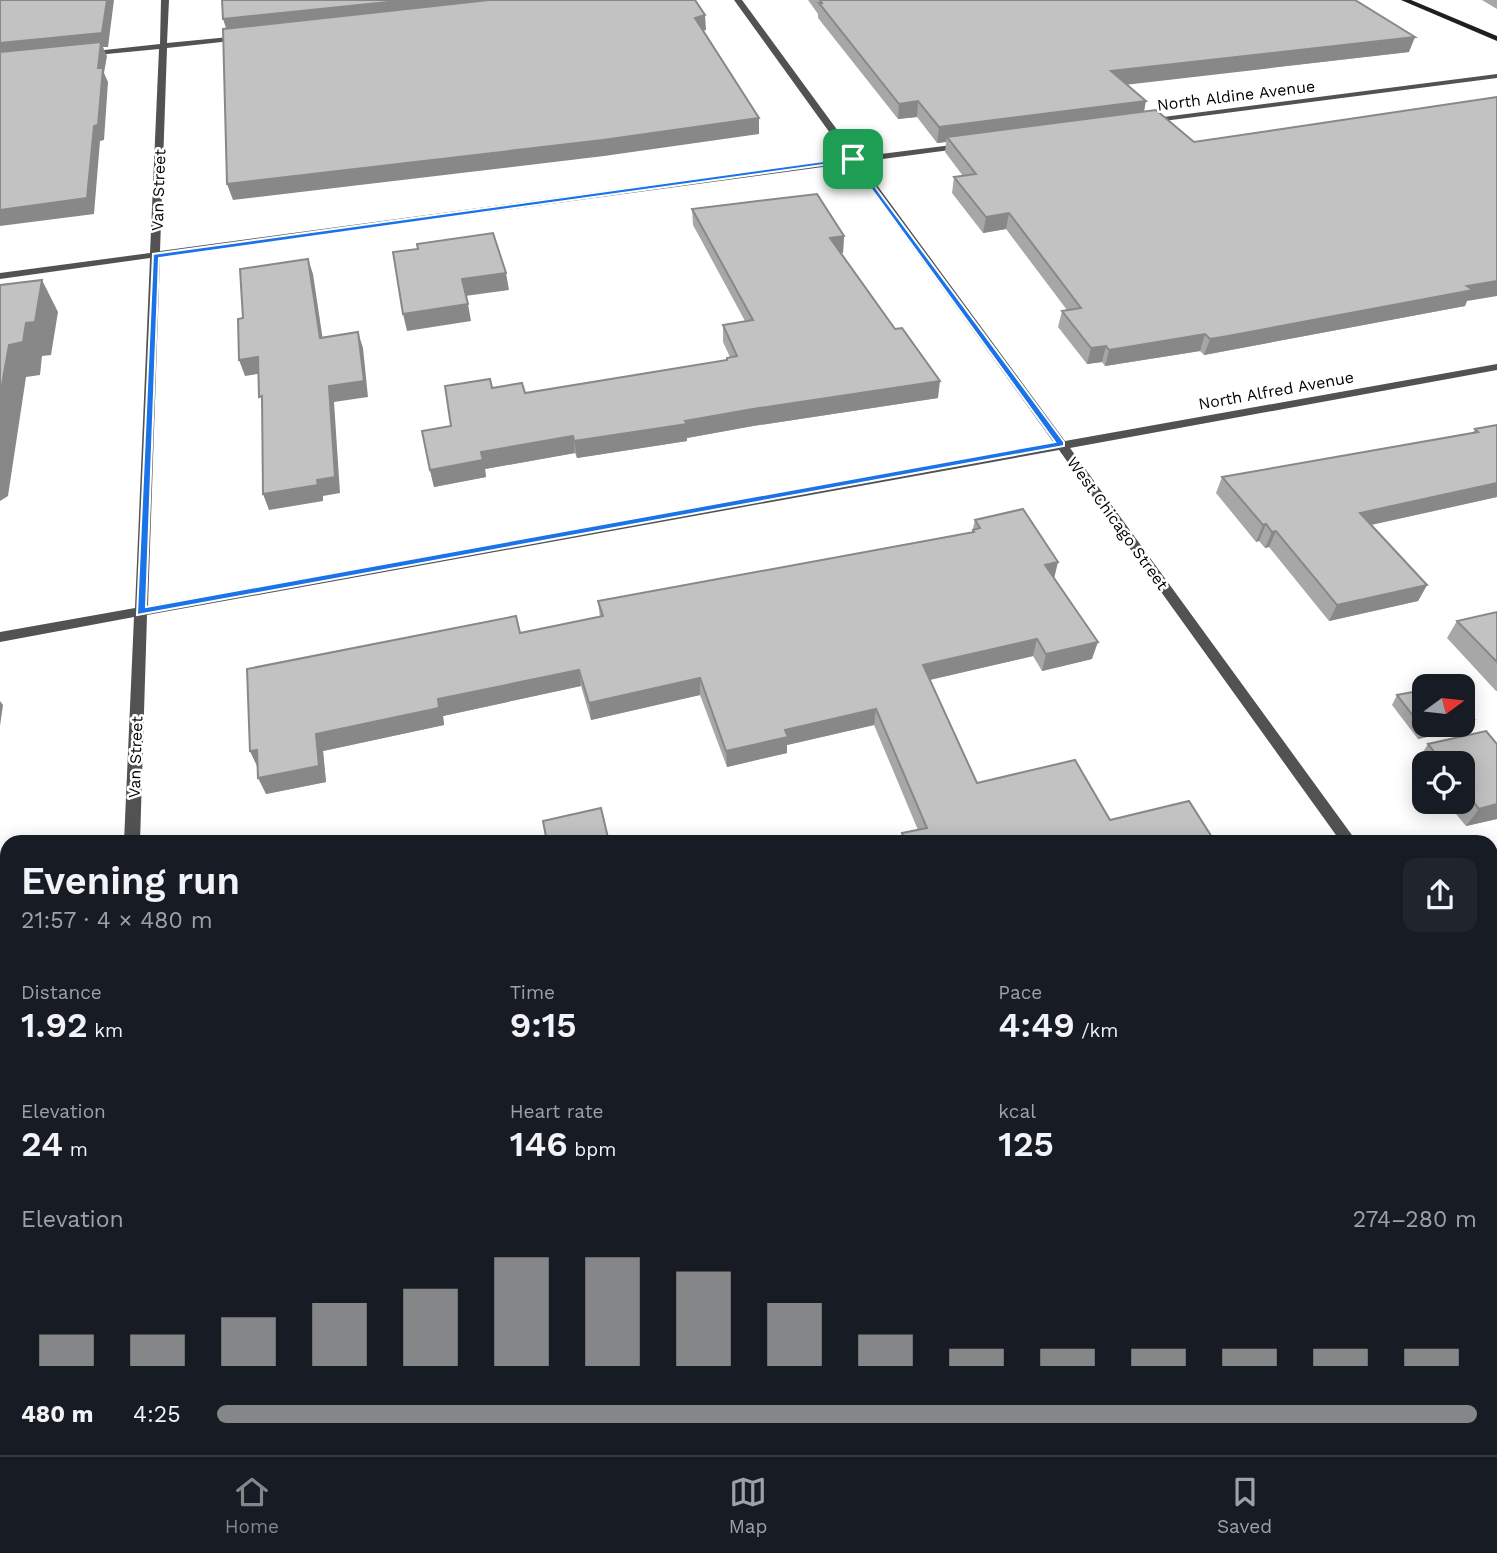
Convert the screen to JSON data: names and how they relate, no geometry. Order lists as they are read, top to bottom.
{
  "streets": {
    "street": [
      "North Aldine Avenue",
      "Van Street",
      "North Alfred Avenue",
      "West Chicago Street"
    ]
  },
  "crossings": [
    ["Van Street", "North Alfred Avenue"],
    ["North Alfred Avenue", "West Chicago Street"]
  ],
  "north": "right",
  "page": {
    "heading": ["Evening run", "21:57 · 4 × 480 m"],
    "stats": [
      ["Distance", "1.92 km"],
      ["Time", "9:15"],
      ["Pace", "4:49 /km"],
      ["Elevation", "24 m"],
      ["Heart rate", "146 bpm"],
      ["kcal", "125"]
    ],
    "chart": ["Elevation", "274–280 m"],
    "list": [
      {
        "name": "480 m",
        "note": "4:25"
      }
    ],
    "tabs": ["Home", "Map", "Saved"]
  }
}
